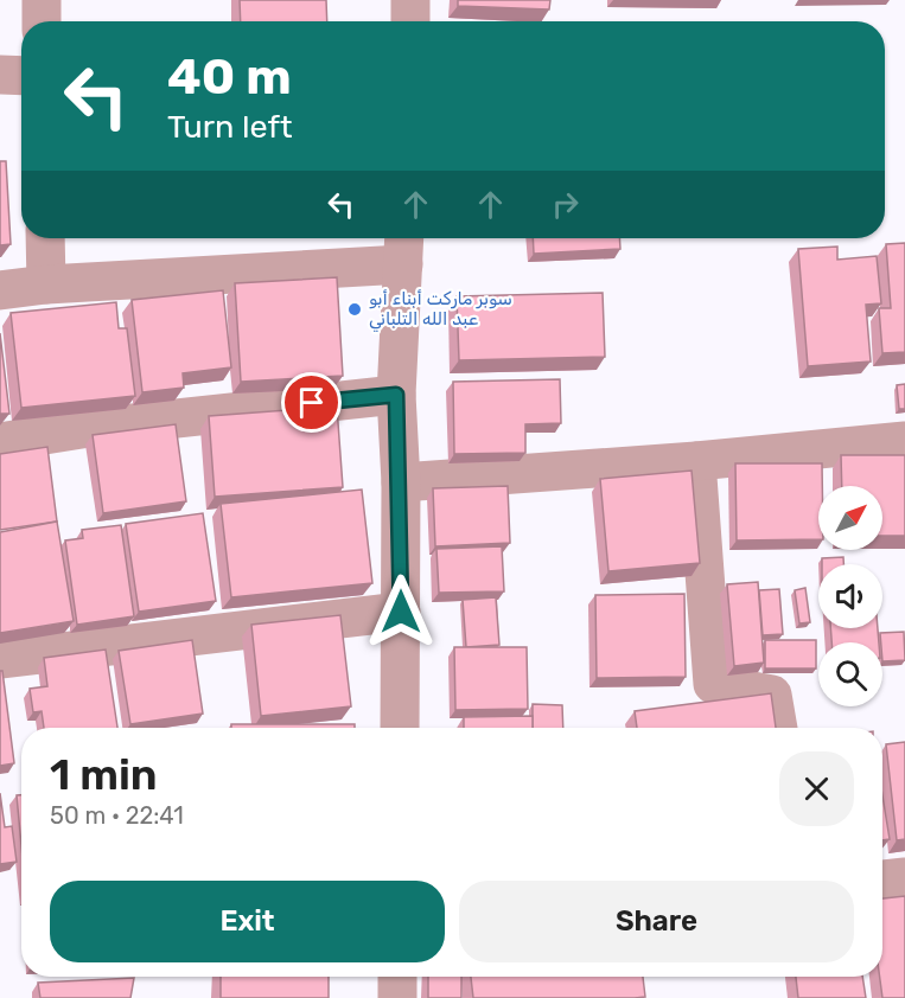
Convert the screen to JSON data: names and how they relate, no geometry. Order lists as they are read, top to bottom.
{
  "places": ["سوبر ماركت أبناء أبو عبد الله التلباني"],
  "north": "top right",
  "page": {
    "turn": ["40 m", "Turn left"],
    "heading": ["1 min", "50 m · 22:41"],
    "buttons": ["Exit", "Share"]
  }
}
